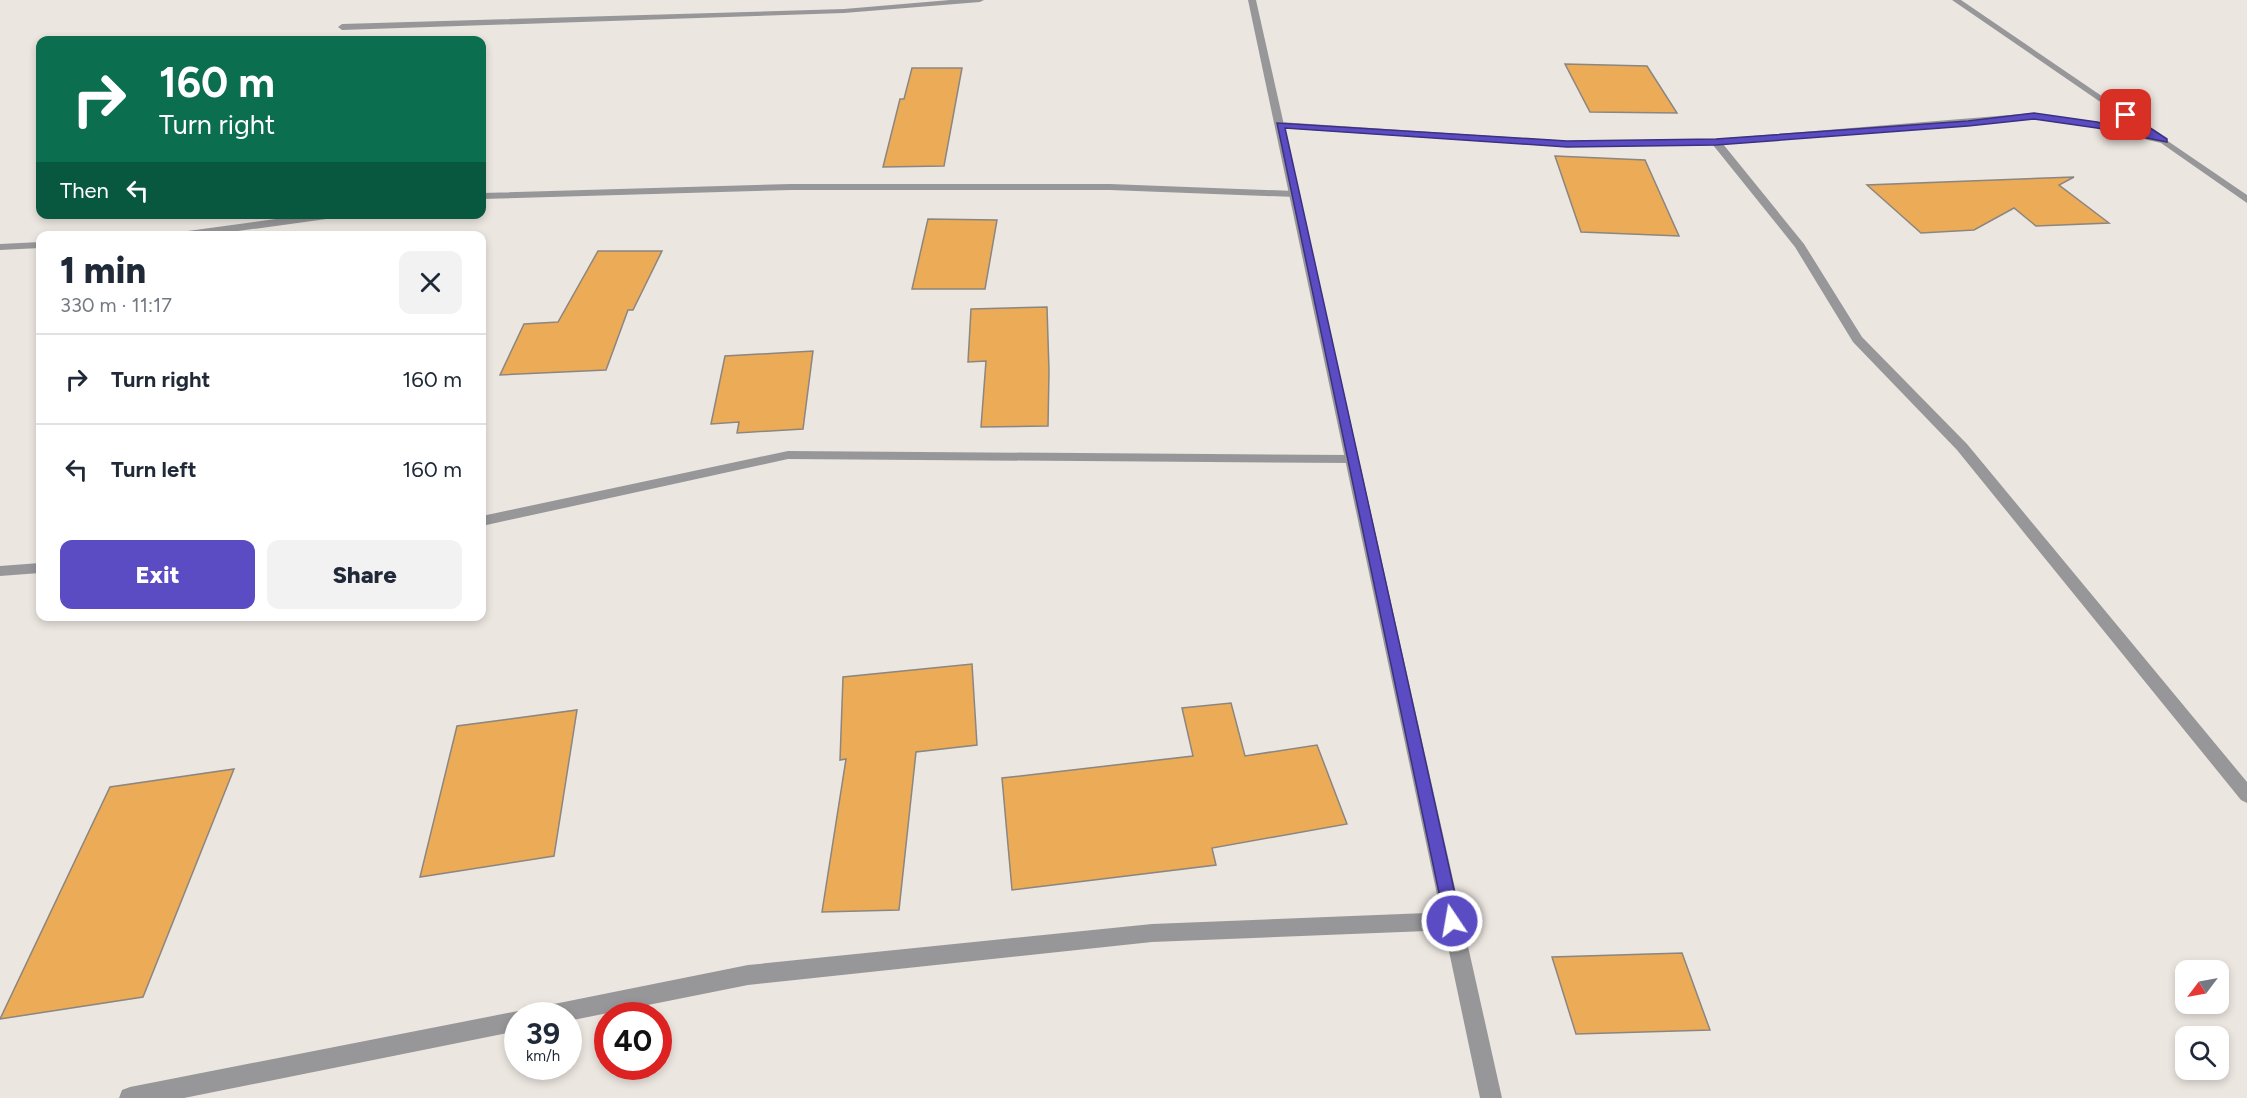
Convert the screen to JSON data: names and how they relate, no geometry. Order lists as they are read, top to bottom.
{
  "north": "bottom left",
  "page": {
    "turn": ["160 m", "Turn right"],
    "then": "Then",
    "heading": ["1 min", "330 m · 11:17"],
    "list": [
      {
        "name": "Turn right",
        "value": "160 m"
      },
      {
        "name": "Turn left",
        "value": "160 m"
      }
    ],
    "buttons": ["Exit", "Share"],
    "speed": "39 km/h",
    "limit": "40"
  }
}
